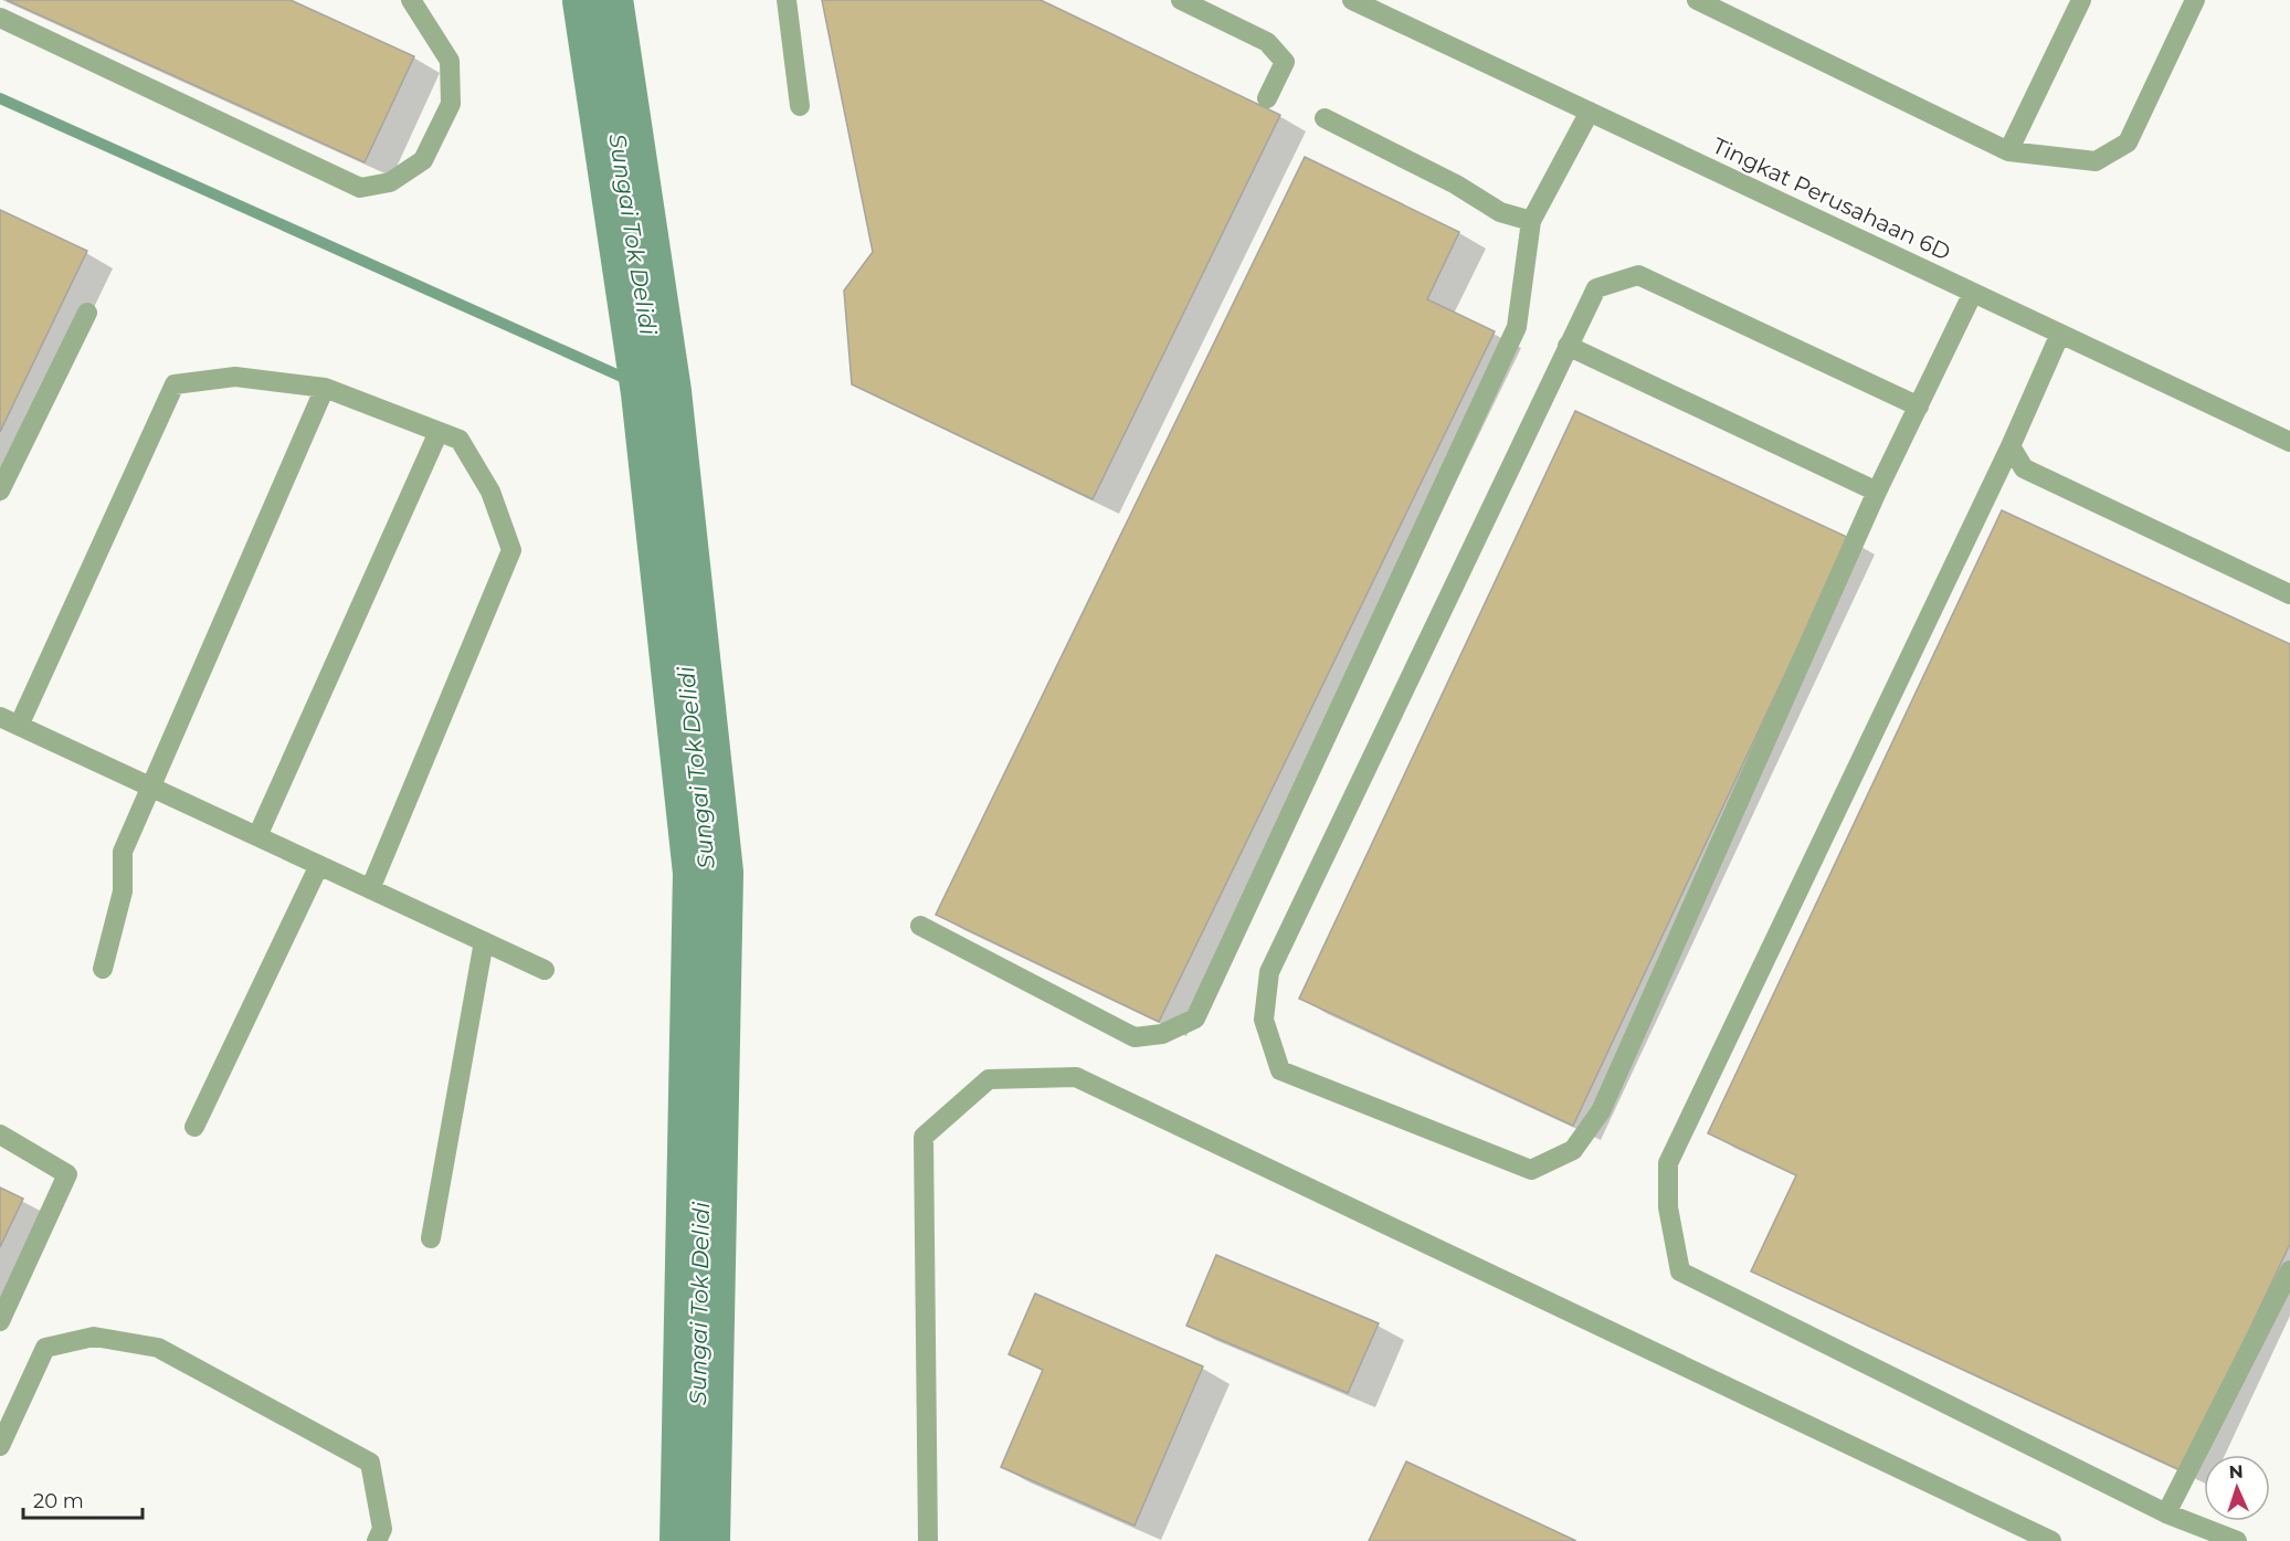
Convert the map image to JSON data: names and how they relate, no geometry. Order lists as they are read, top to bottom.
{
  "streets": {
    "street": ["Tingkat Perusahaan 6D"]
  },
  "water": ["Sungai Tok Delidi"],
  "scale_bar": "20 m",
  "north": "top"
}
